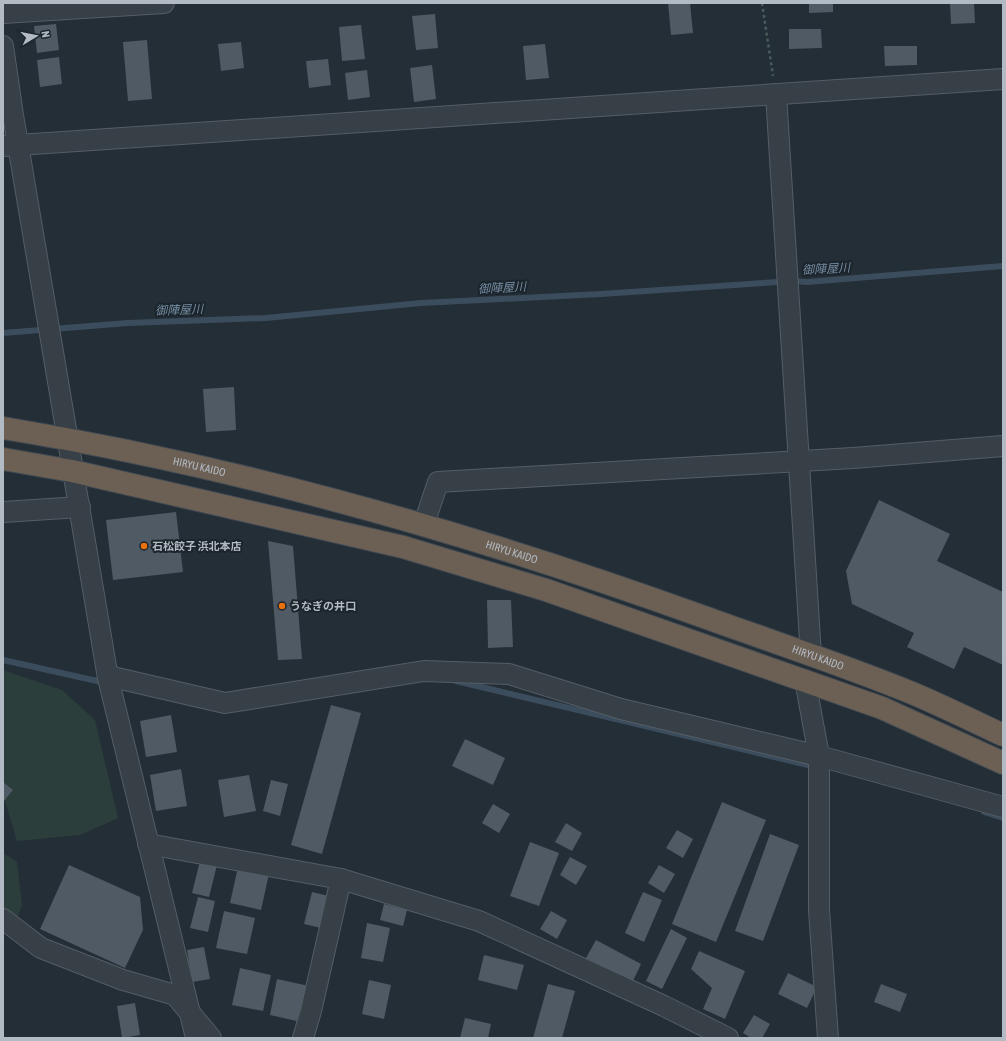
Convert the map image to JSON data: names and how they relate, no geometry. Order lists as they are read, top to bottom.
{
  "streets": {
    "highway": ["HIRYU KAIDO"]
  },
  "water": ["御陣屋川"],
  "places": ["石松餃子 浜北本店", "うなぎの井口"],
  "north": "right"
}
